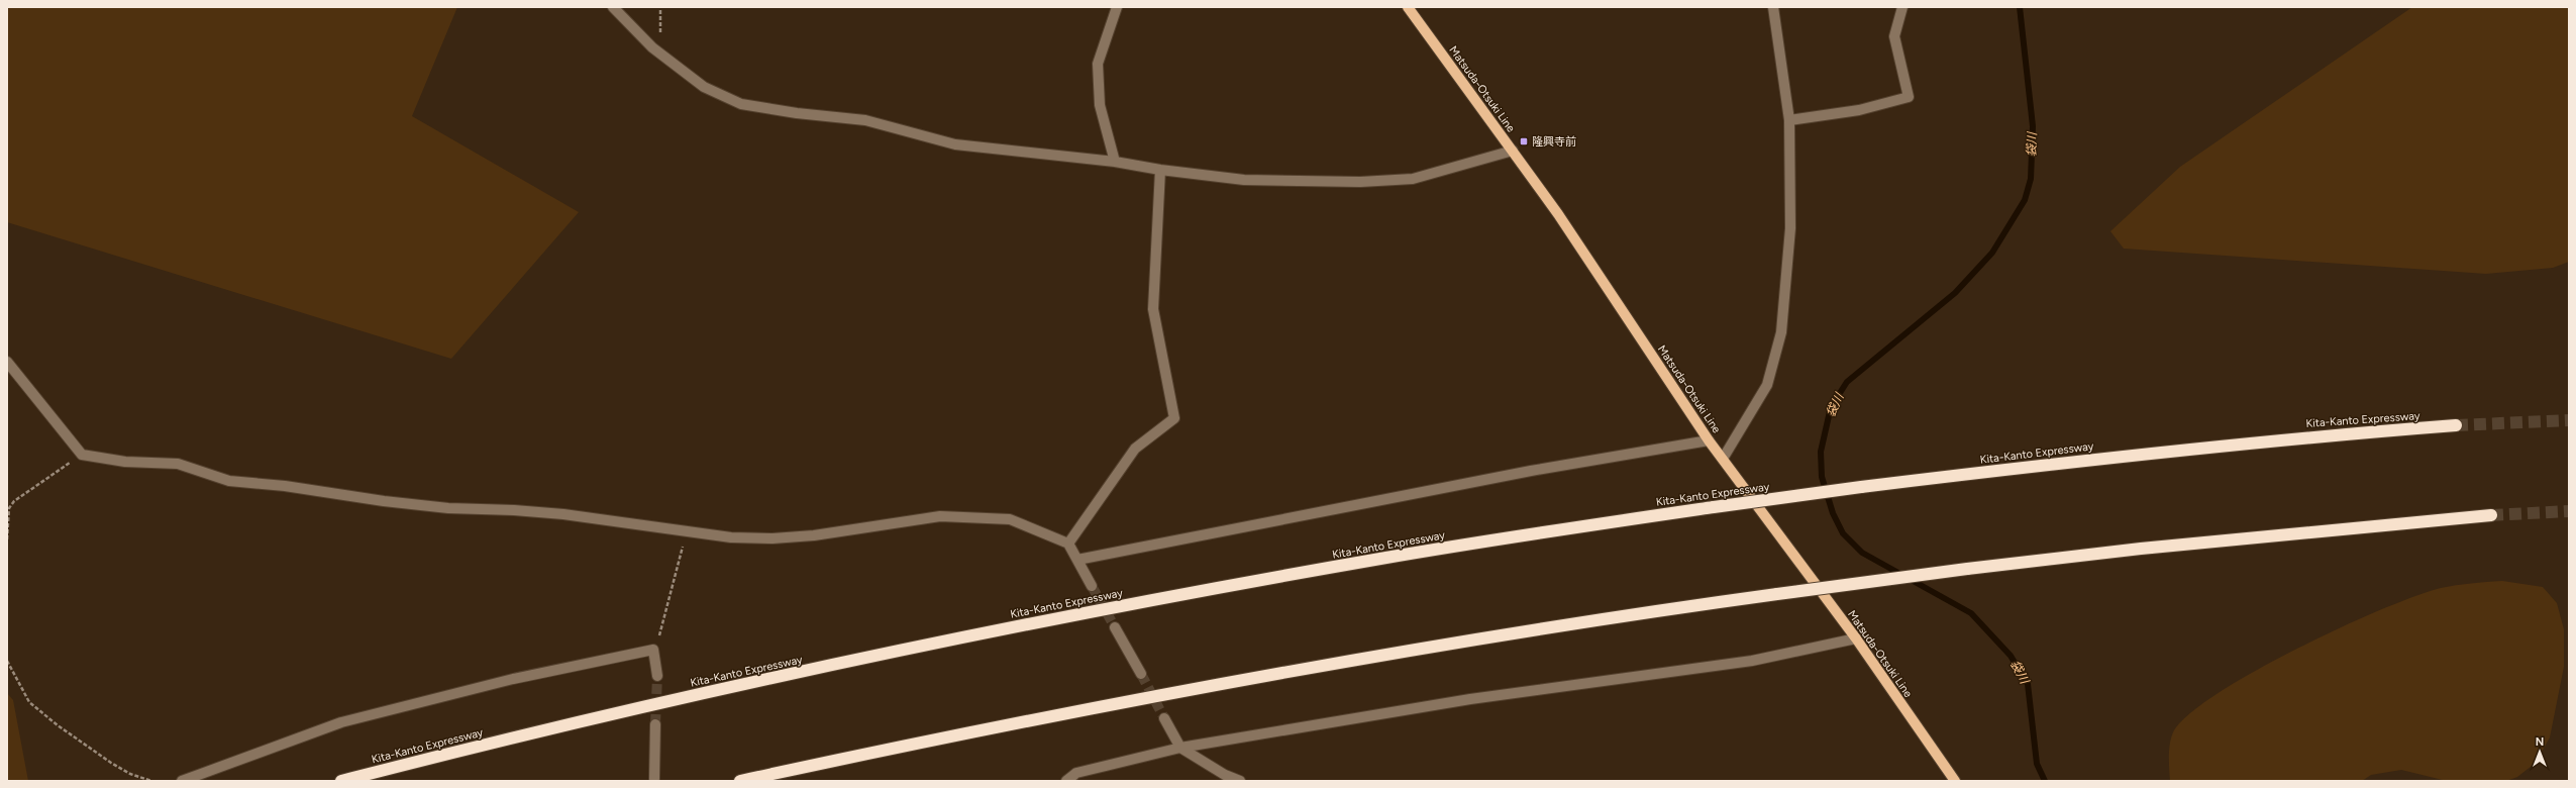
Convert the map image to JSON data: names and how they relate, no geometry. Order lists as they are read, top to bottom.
{
  "streets": {
    "highway": ["Kita-Kanto Expressway"],
    "main road": ["Matsuda-Otsuki Line"]
  },
  "water": ["袋川"],
  "places": {
    "transit": ["隆興寺前"]
  },
  "north": "top"
}
